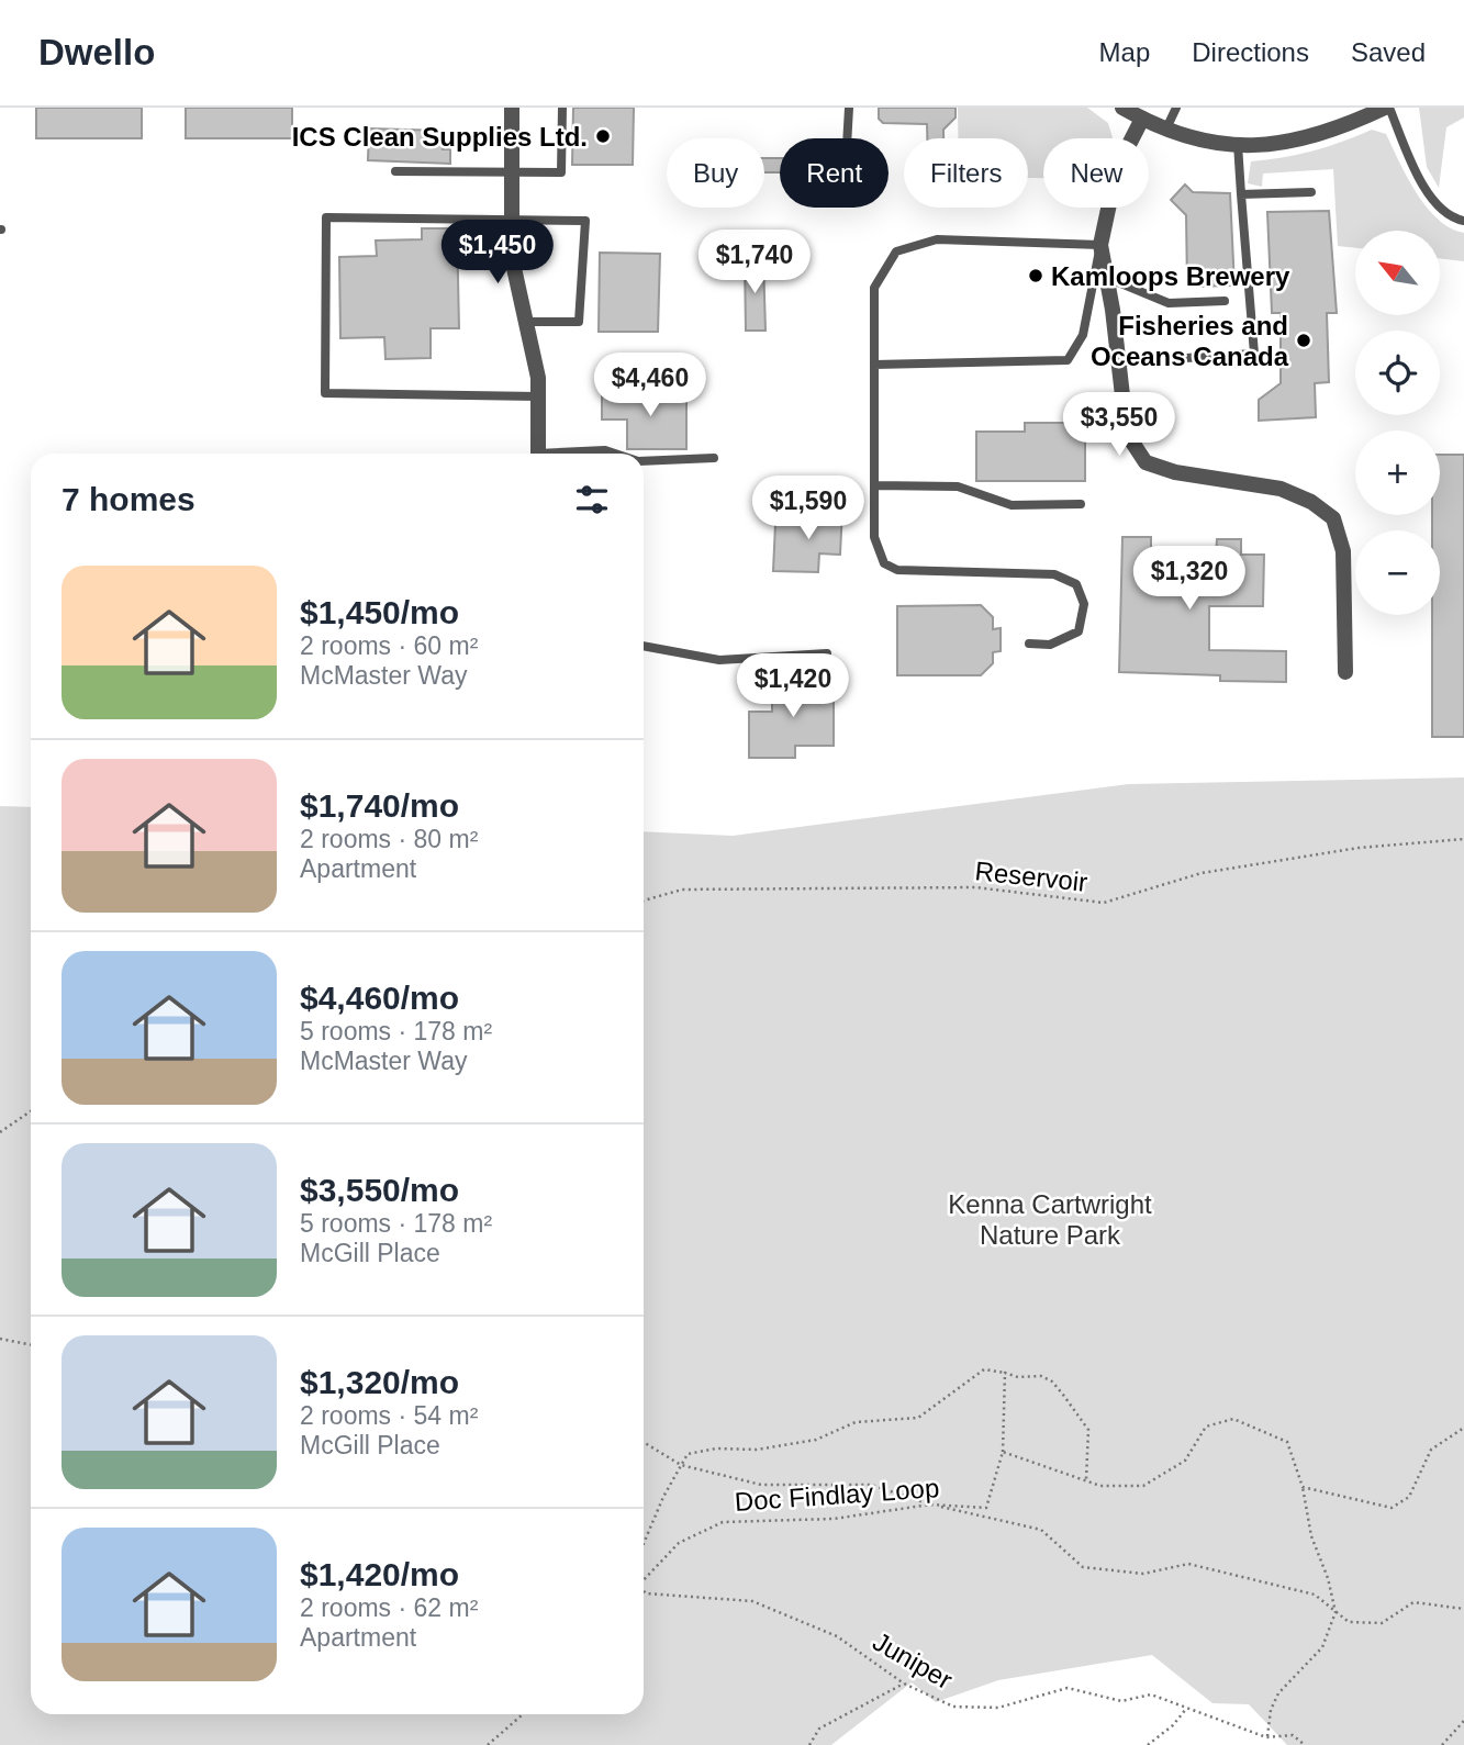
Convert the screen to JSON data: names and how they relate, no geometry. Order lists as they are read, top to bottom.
{
  "streets": {
    "path": ["Reservoir", "Doc Findlay Loop", "Juniper"]
  },
  "parks": ["Kenna Cartwright Nature Park"],
  "places": ["ICS Clean Supplies Ltd.", "Kamloops Brewery", "Fisheries and Oceans Canada"],
  "north": "top left",
  "page": {
    "header": "Dwello",
    "nav": ["Map", "Directions", "Saved"],
    "chip": [
      "Buy",
      "Rent",
      "Filters",
      "New"
    ],
    "price": [
      "$1,450",
      "$1,740",
      "$4,460",
      "$3,550",
      "$1,590",
      "$1,320",
      "$1,420"
    ],
    "map_buttons": ["+", "−"],
    "heading": "7 homes",
    "list": [
      {
        "name": "$1,450/mo",
        "note": "2 rooms · 60 m² · McMaster Way"
      },
      {
        "name": "$1,740/mo",
        "note": "2 rooms · 80 m² · Apartment"
      },
      {
        "name": "$4,460/mo",
        "note": "5 rooms · 178 m² · McMaster Way"
      },
      {
        "name": "$3,550/mo",
        "note": "5 rooms · 178 m² · McGill Place"
      },
      {
        "name": "$1,320/mo",
        "note": "2 rooms · 54 m² · McGill Place"
      },
      {
        "name": "$1,420/mo",
        "note": "2 rooms · 62 m² · Apartment"
      }
    ]
  }
}
